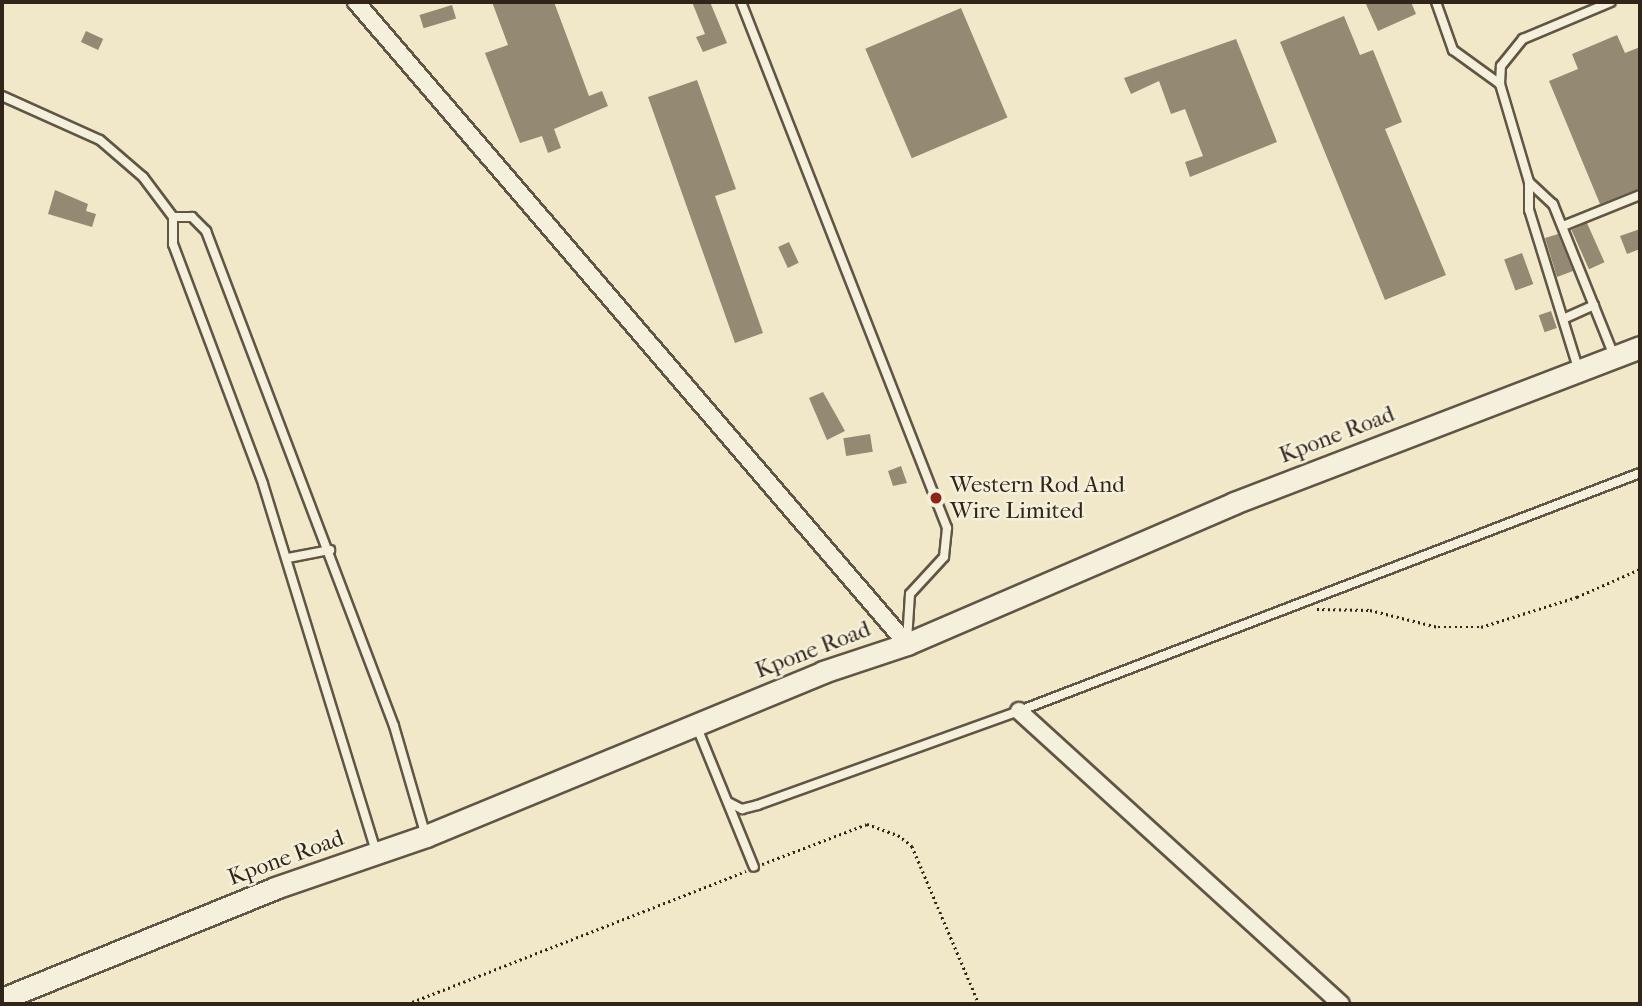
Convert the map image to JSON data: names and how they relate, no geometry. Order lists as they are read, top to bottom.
{
  "streets": {
    "main road": ["Kpone Road"]
  },
  "places": ["Western Rod And Wire Limited"]
}
